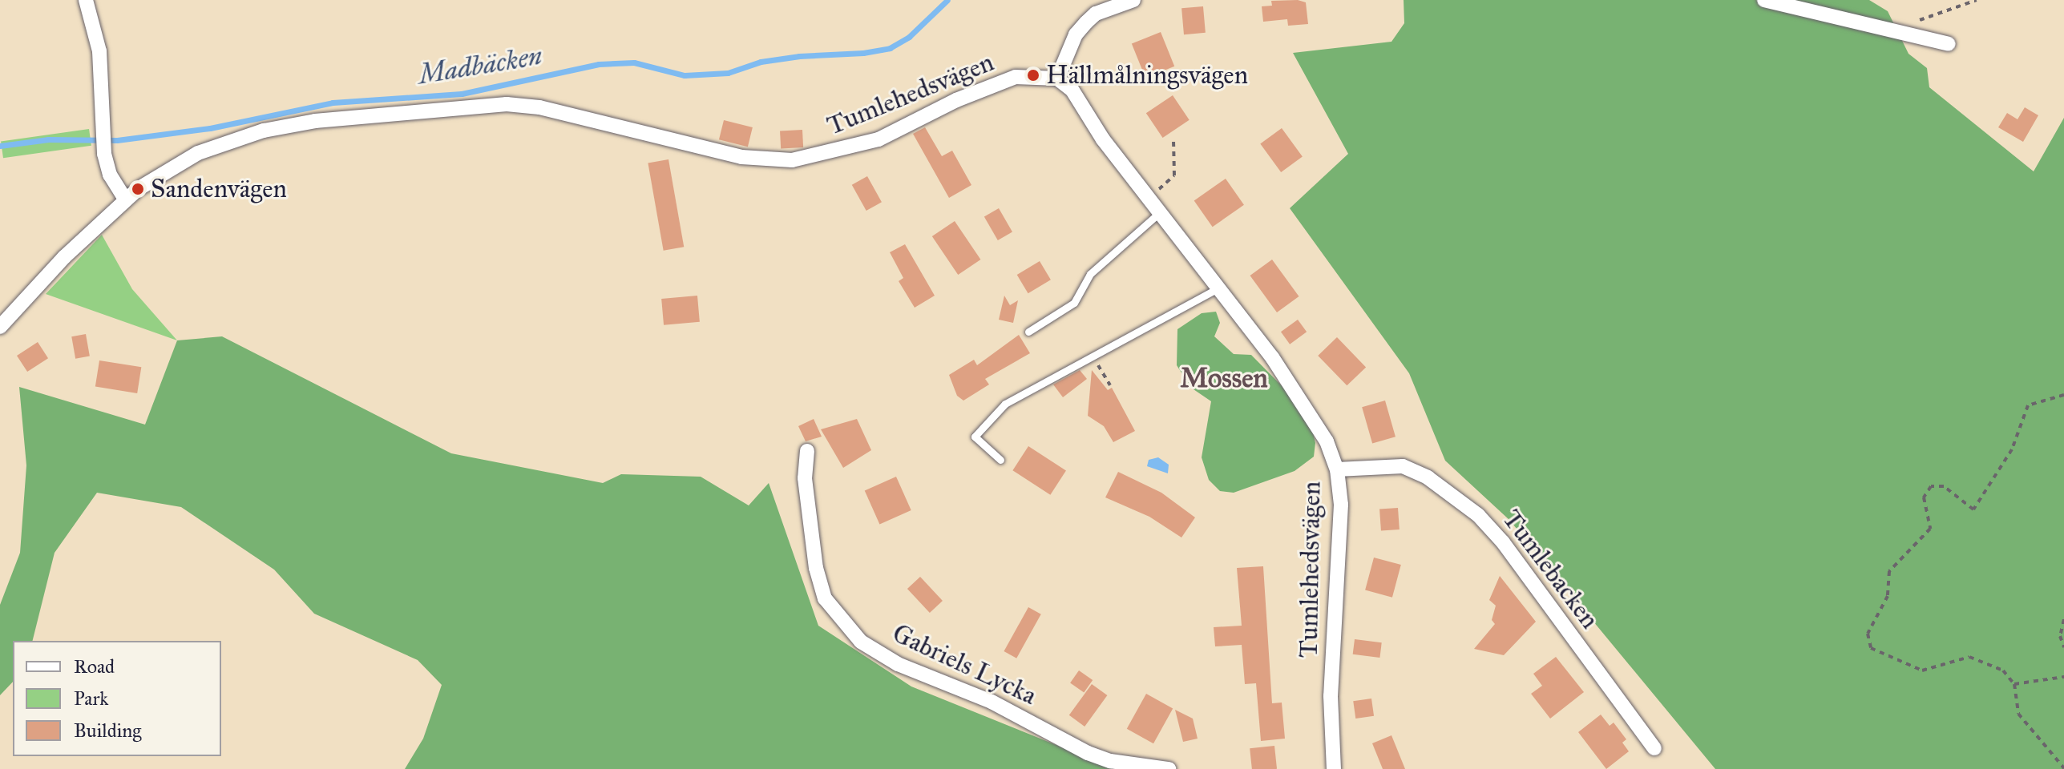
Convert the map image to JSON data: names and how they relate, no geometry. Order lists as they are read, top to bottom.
{
  "streets": {
    "street": ["Tumlehedsvägen", "Tumlebacken", "Gabriels Lycka"]
  },
  "crossings": [
    ["Tumlehedsvägen", "Tumlebacken"]
  ],
  "districts": ["Mossen"],
  "water": ["Madbäcken"],
  "places": ["Hällmålningsvägen", "Sandenvägen"],
  "legend": ["Road", "Park", "Building"]
}
